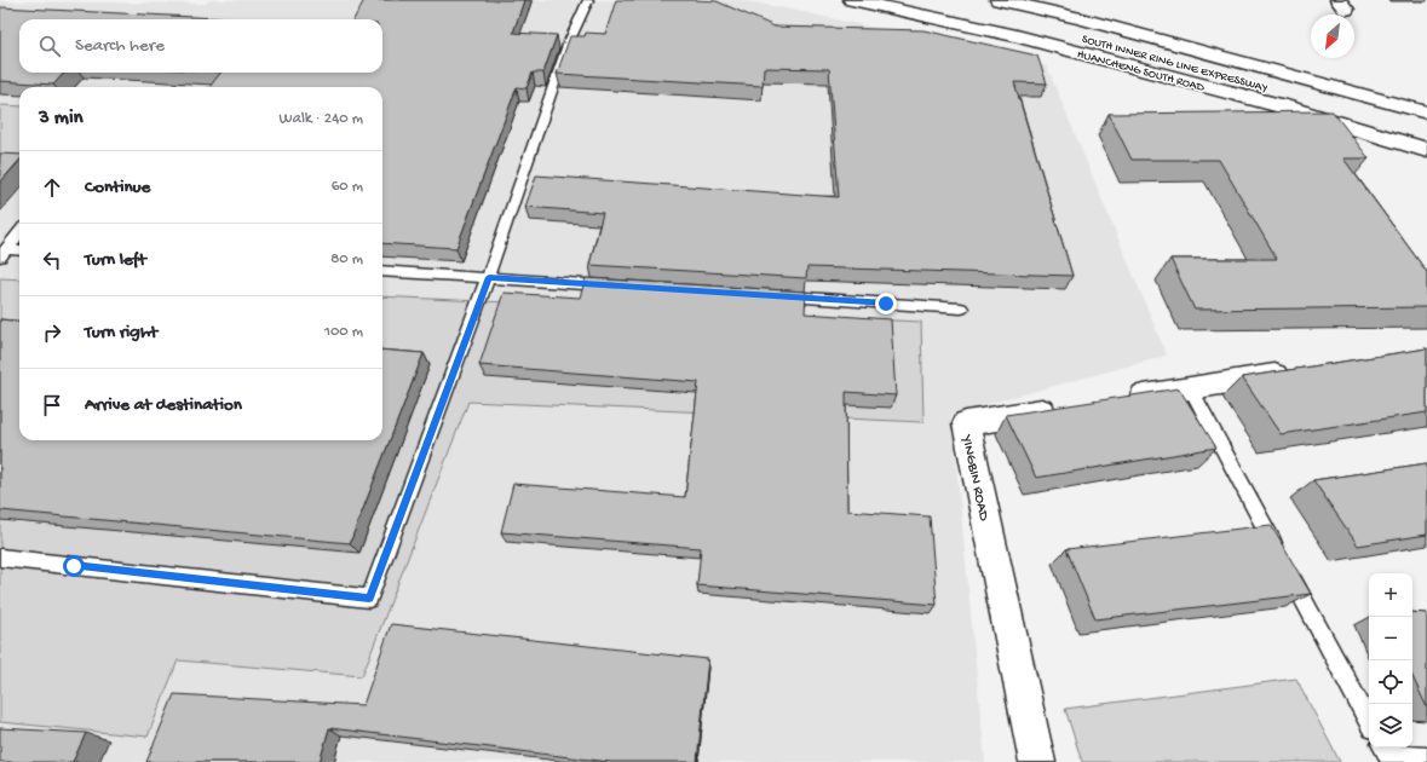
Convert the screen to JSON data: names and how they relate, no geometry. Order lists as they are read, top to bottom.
{
  "streets": {
    "main road": ["SOUTH INNER RING LINE EXPRESSWAY", "HUANCHENG SOUTH ROAD", "YINGBIN ROAD"]
  },
  "north": "bottom left",
  "page": {
    "search": "Search here",
    "heading": ["3 min", "Walk · 240 m"],
    "list": [
      ["Continue", "60 m"],
      ["Turn left", "80 m"],
      ["Turn right", "100 m"],
      "Arrive at destination"
    ],
    "map_buttons": ["+", "−"]
  }
}
